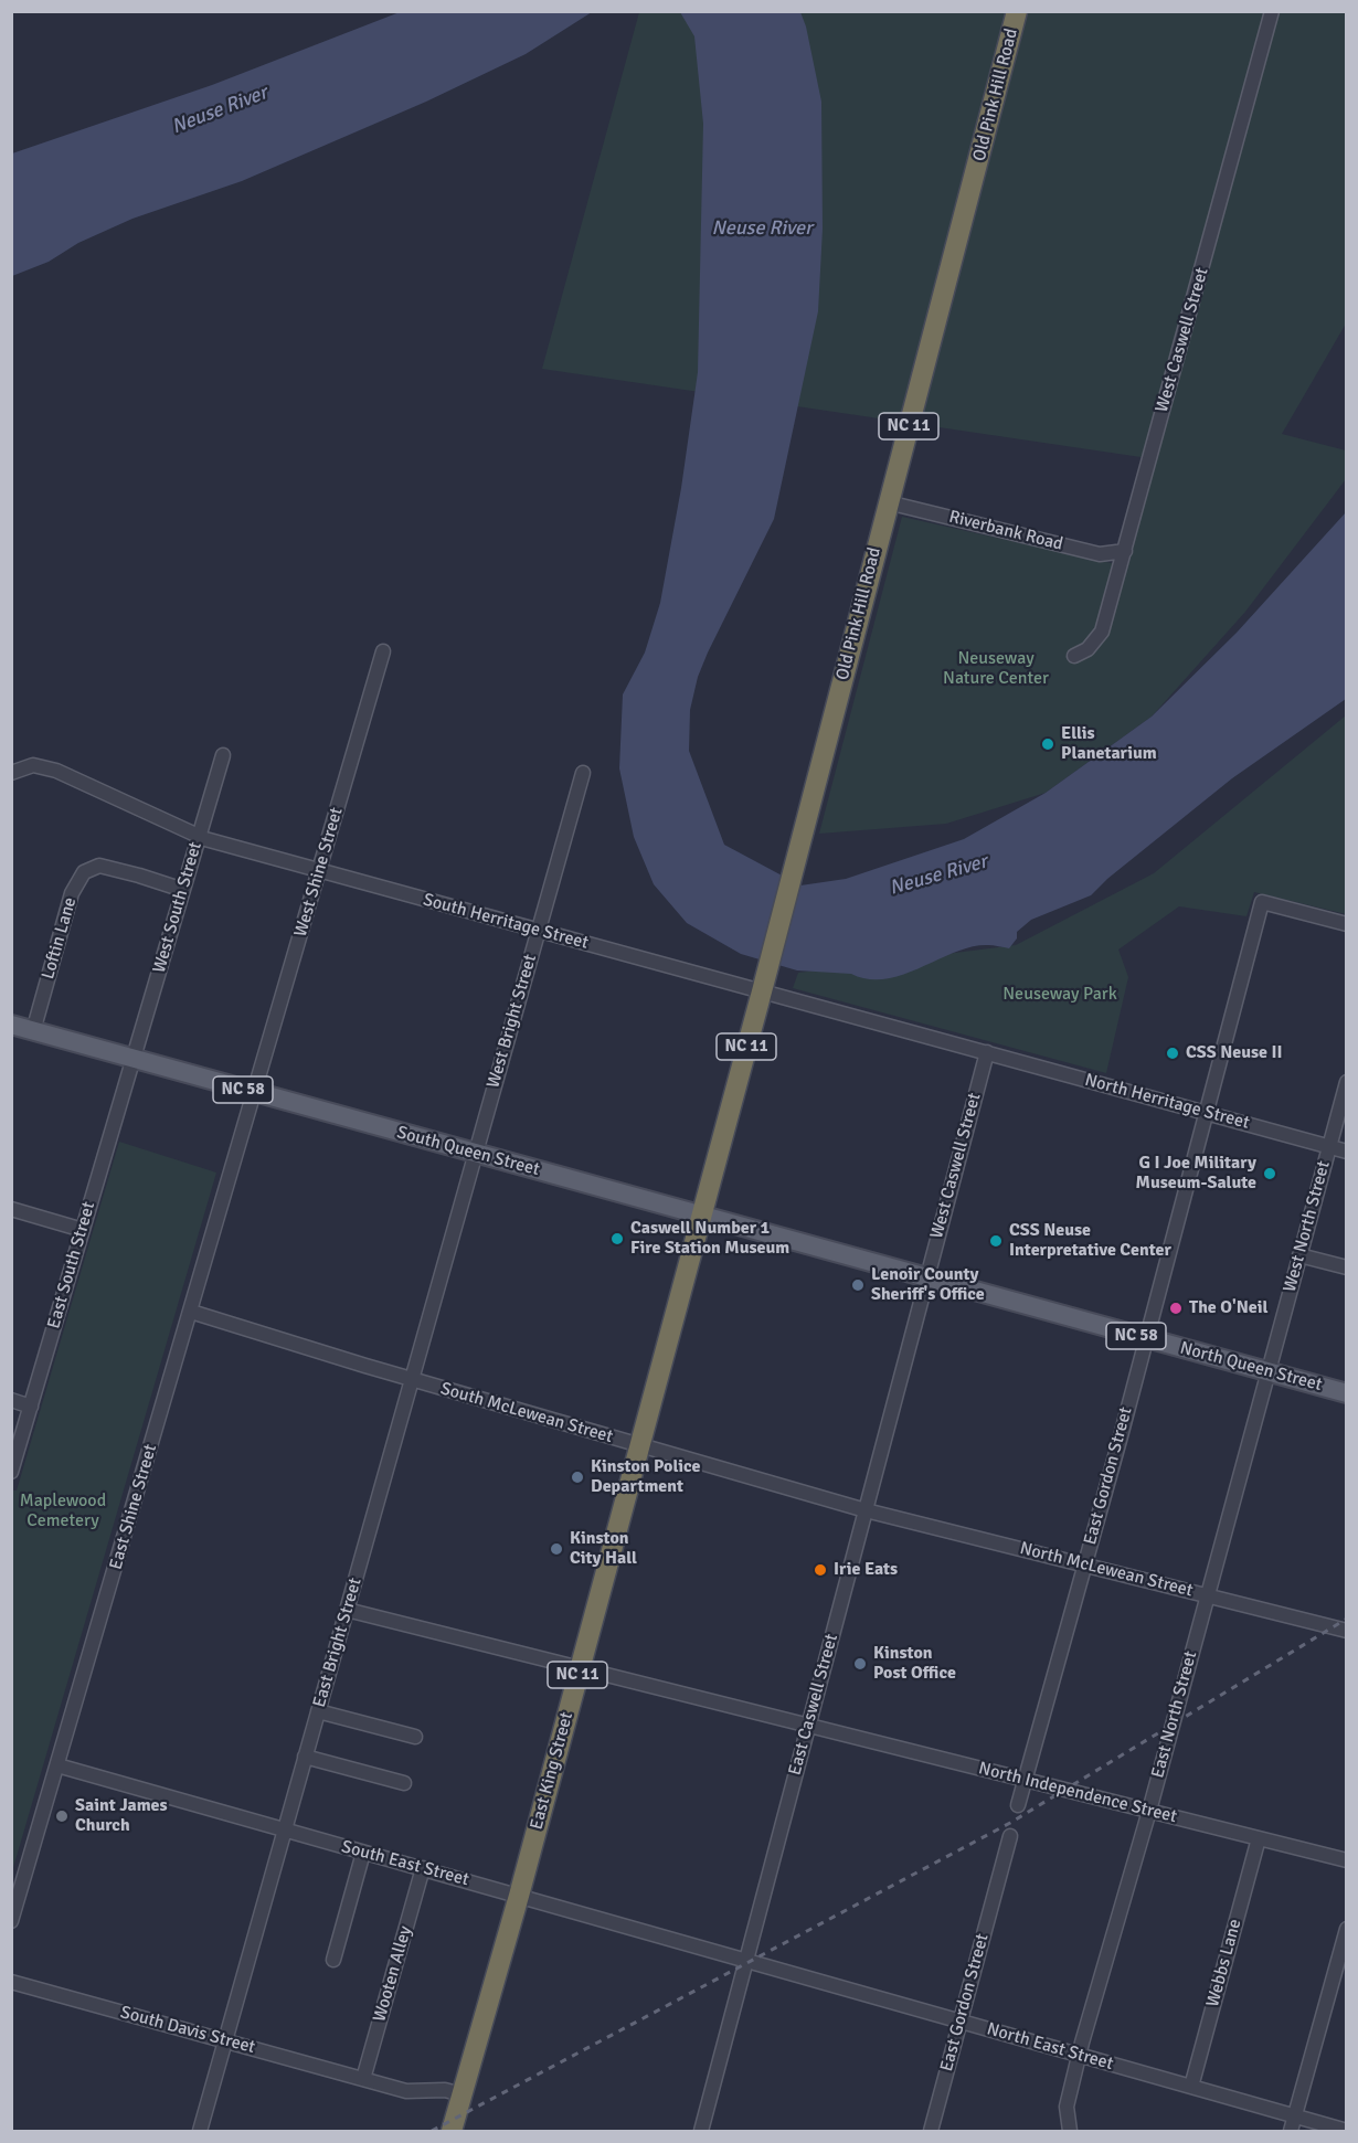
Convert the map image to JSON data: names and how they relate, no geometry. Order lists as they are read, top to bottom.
{
  "streets": {
    "highway": ["Old Pink Hill Road", "NC 11", "East King Street"],
    "main road": ["NC 58", "South Queen Street", "North Queen Street"],
    "street": [
      "West Caswell Street",
      "Riverbank Road",
      "West Shine Street",
      "West South Street",
      "South Herritage Street",
      "Loftin Lane",
      "West Bright Street",
      "North Herritage Street",
      "West North Street",
      "East South Street",
      "South McLewean Street",
      "East Gordon Street",
      "East Shine Street",
      "North McLewean Street",
      "East Bright Street",
      "East Caswell Street",
      "East North Street",
      "North Independence Street",
      "South East Street",
      "Webbs Lane",
      "Wooten Alley",
      "South Davis Street",
      "North East Street"
    ]
  },
  "crossings": [
    ["Old Pink Hill Road", "Riverbank Road"],
    ["Old Pink Hill Road", "South Herritage Street"],
    ["Old Pink Hill Road", "South Queen Street"],
    ["Old Pink Hill Road", "East King Street"],
    ["West Caswell Street", "Riverbank Road"],
    ["West Caswell Street", "South Herritage Street"],
    ["West Caswell Street", "North Herritage Street"],
    ["West Caswell Street", "South Queen Street"],
    ["West Caswell Street", "North Queen Street"],
    ["West Caswell Street", "East Caswell Street"],
    ["West Shine Street", "South Herritage Street"],
    ["West Shine Street", "South Queen Street"],
    ["West Shine Street", "East Shine Street"],
    ["West South Street", "South Herritage Street"],
    ["West South Street", "Loftin Lane"],
    ["West South Street", "South Queen Street"],
    ["West South Street", "East South Street"],
    ["South Herritage Street", "West Bright Street"],
    ["South Herritage Street", "North Herritage Street"],
    ["Loftin Lane", "South Queen Street"],
    ["West Bright Street", "South Queen Street"],
    ["West Bright Street", "East Bright Street"],
    ["North Herritage Street", "West North Street"],
    ["North Herritage Street", "East Gordon Street"],
    ["South Queen Street", "East South Street"],
    ["South Queen Street", "North Queen Street"],
    ["South Queen Street", "East Shine Street"],
    ["South Queen Street", "East Bright Street"],
    ["South Queen Street", "East Caswell Street"],
    ["South Queen Street", "East King Street"],
    ["West North Street", "North Queen Street"],
    ["West North Street", "East North Street"],
    ["North Queen Street", "East Gordon Street"],
    ["North Queen Street", "East Caswell Street"],
    ["North Queen Street", "East North Street"],
    ["South McLewean Street", "East Shine Street"],
    ["South McLewean Street", "North McLewean Street"],
    ["South McLewean Street", "East Bright Street"],
    ["South McLewean Street", "East Caswell Street"],
    ["South McLewean Street", "East King Street"],
    ["East Gordon Street", "North McLewean Street"],
    ["East Gordon Street", "North Independence Street"],
    ["East Gordon Street", "North East Street"],
    ["East Shine Street", "South East Street"],
    ["North McLewean Street", "East Caswell Street"],
    ["North McLewean Street", "East North Street"],
    ["East Bright Street", "North Independence Street"],
    ["East Bright Street", "South East Street"],
    ["East Bright Street", "South Davis Street"],
    ["East Caswell Street", "North Independence Street"],
    ["East Caswell Street", "South East Street"],
    ["East Caswell Street", "North East Street"],
    ["East North Street", "North Independence Street"],
    ["East North Street", "North East Street"],
    ["East King Street", "North Independence Street"],
    ["East King Street", "South East Street"],
    ["East King Street", "South Davis Street"],
    ["North Independence Street", "Webbs Lane"],
    ["South East Street", "Wooten Alley"],
    ["South East Street", "North East Street"],
    ["Webbs Lane", "North East Street"],
    ["Wooten Alley", "South Davis Street"]
  ],
  "water": ["Neuse River"],
  "parks": ["Neuseway Nature Center", "Neuseway Park", "Maplewood Cemetery"],
  "places": [
    "Ellis Planetarium",
    "CSS Neuse II",
    "G I Joe Military Museum-Salute",
    "Caswell Number 1 Fire Station Museum",
    "CSS Neuse Interpretative Center",
    "Lenoir County Sheriff's Office",
    "The O'Neil",
    "Kinston Police Department",
    "Kinston City Hall",
    "Irie Eats",
    "Kinston Post Office",
    "Saint James Church"
  ]
}
